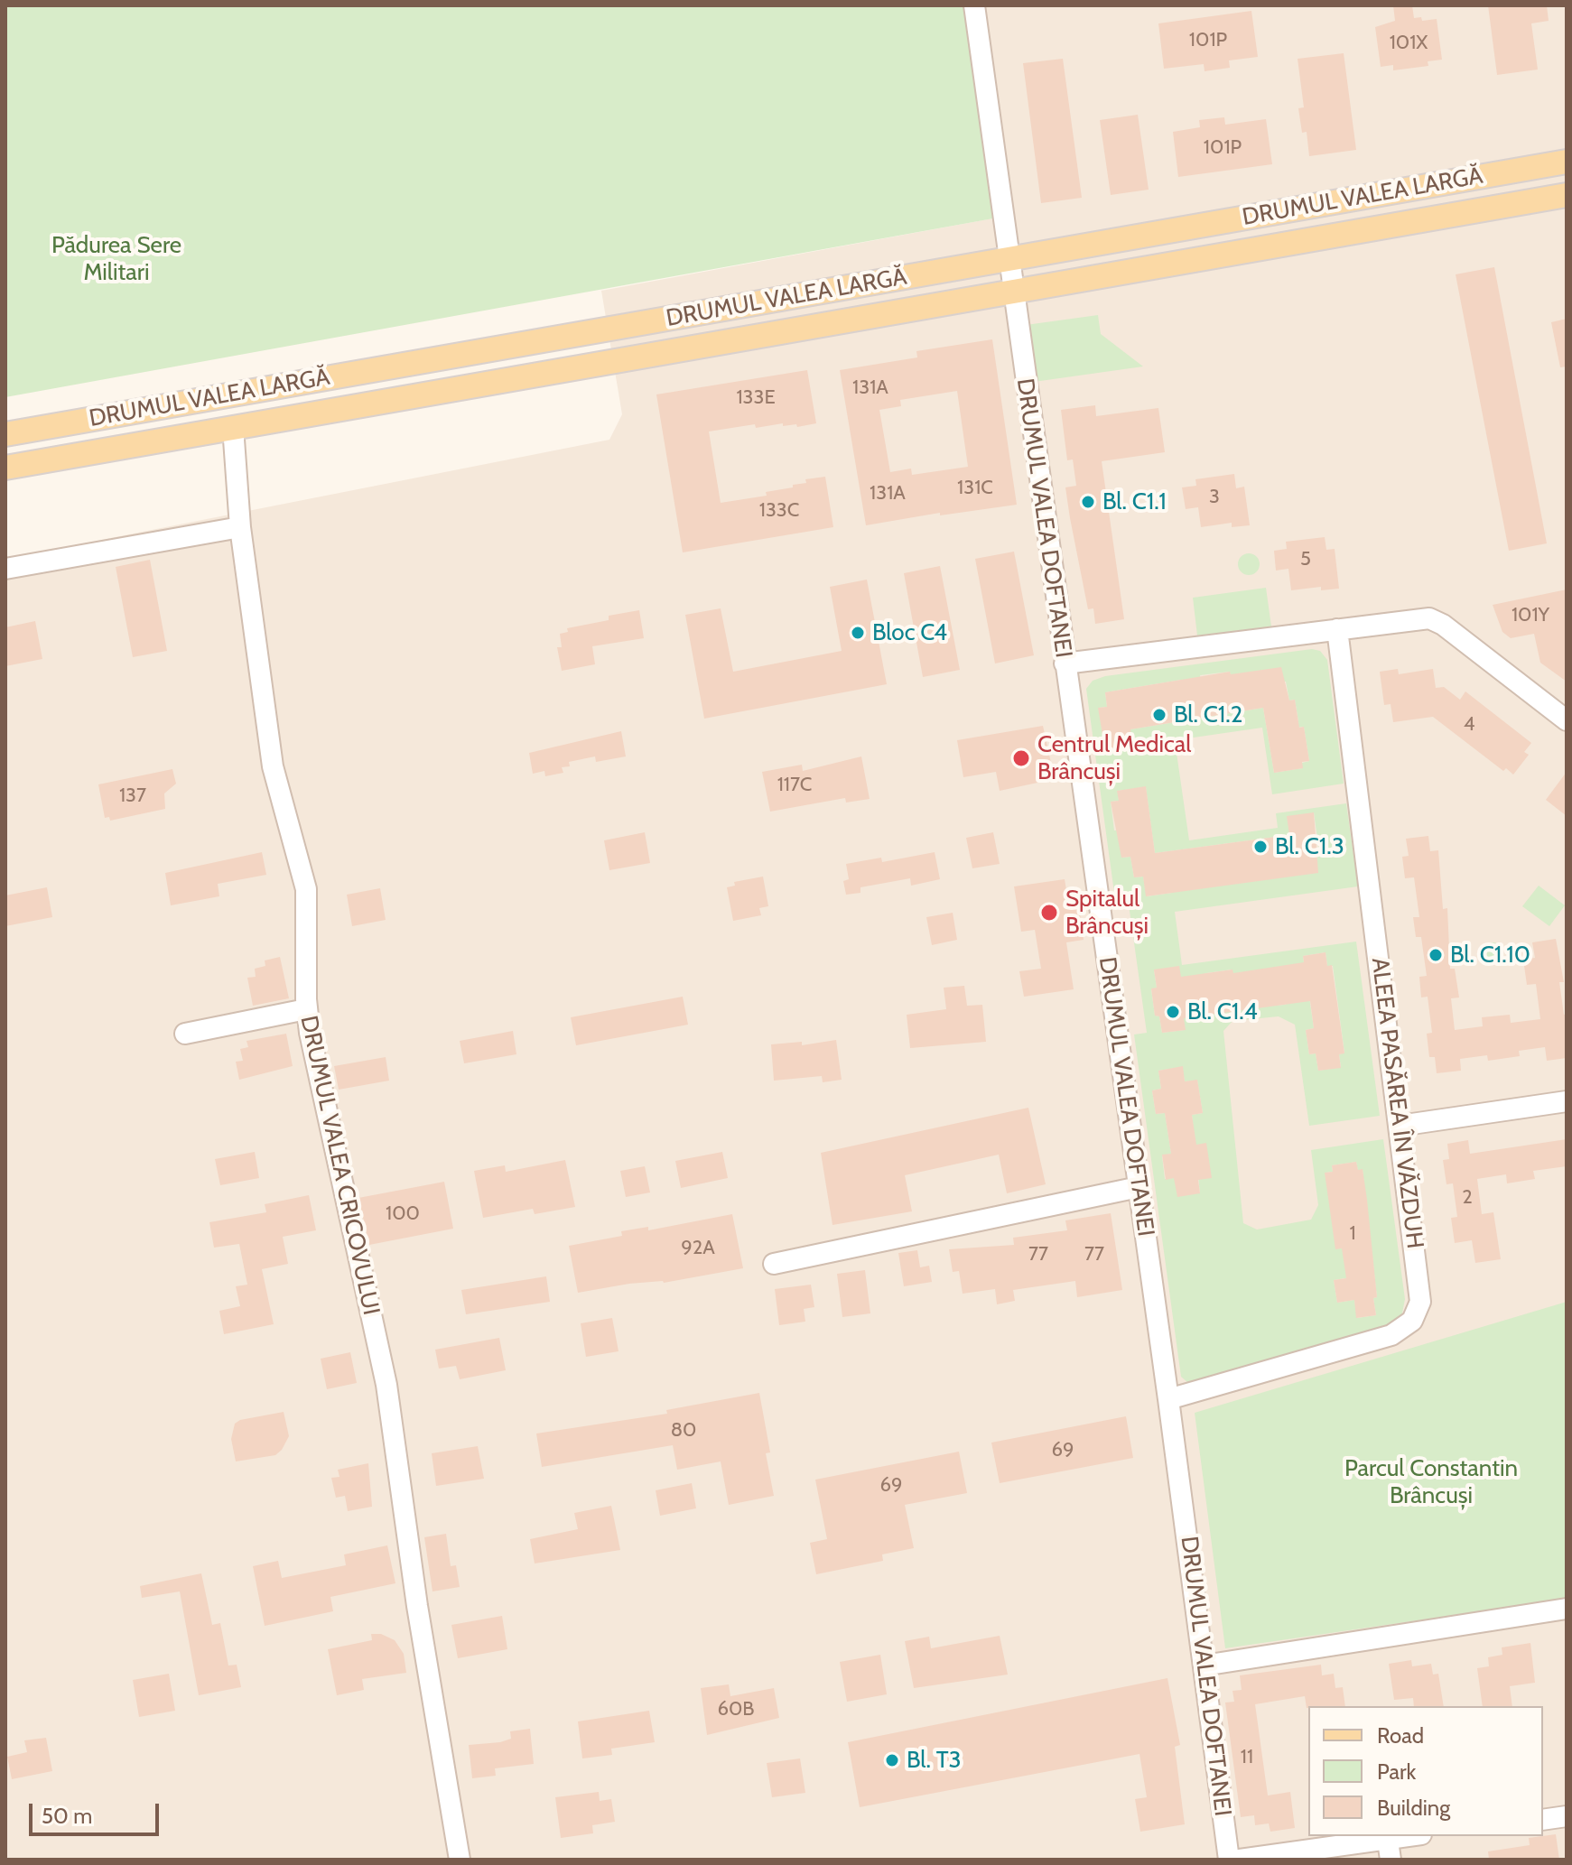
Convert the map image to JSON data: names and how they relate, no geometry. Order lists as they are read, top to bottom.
{
  "streets": {
    "main road": ["DRUMUL VALEA LARGĂ"],
    "street": ["DRUMUL VALEA DOFTANEI", "ALEEA PASĂREA ÎN VĂZDUH", "DRUMUL VALEA CRICOVULUI"]
  },
  "crossings": [
    ["DRUMUL VALEA LARGĂ", "DRUMUL VALEA DOFTANEI"],
    ["DRUMUL VALEA LARGĂ", "DRUMUL VALEA CRICOVULUI"],
    ["DRUMUL VALEA DOFTANEI", "ALEEA PASĂREA ÎN VĂZDUH"]
  ],
  "parks": ["Pădurea Sere Militari", "Parcul Constantin Brâncuși"],
  "places": [
    "Bl. C1.1",
    "Bloc C4",
    "Bl. C1.2",
    "Centrul Medical Brâncuși",
    "Bl. C1.3",
    "Spitalul Brâncuși",
    "Bl. C1.10",
    "Bl. C1.4",
    "Bl. T3"
  ],
  "house_numbers": [
    "101P",
    "101X",
    "101P",
    "131A",
    "133E",
    "131C",
    "131A",
    "3",
    "133C",
    "5",
    "101Y",
    "4",
    "117C",
    "137",
    "2",
    "100",
    "1",
    "92A",
    "77",
    "77",
    "80",
    "69",
    "69",
    "60B",
    "11"
  ],
  "legend": ["Road", "Park", "Building"],
  "scale_bar": "50 m"
}
